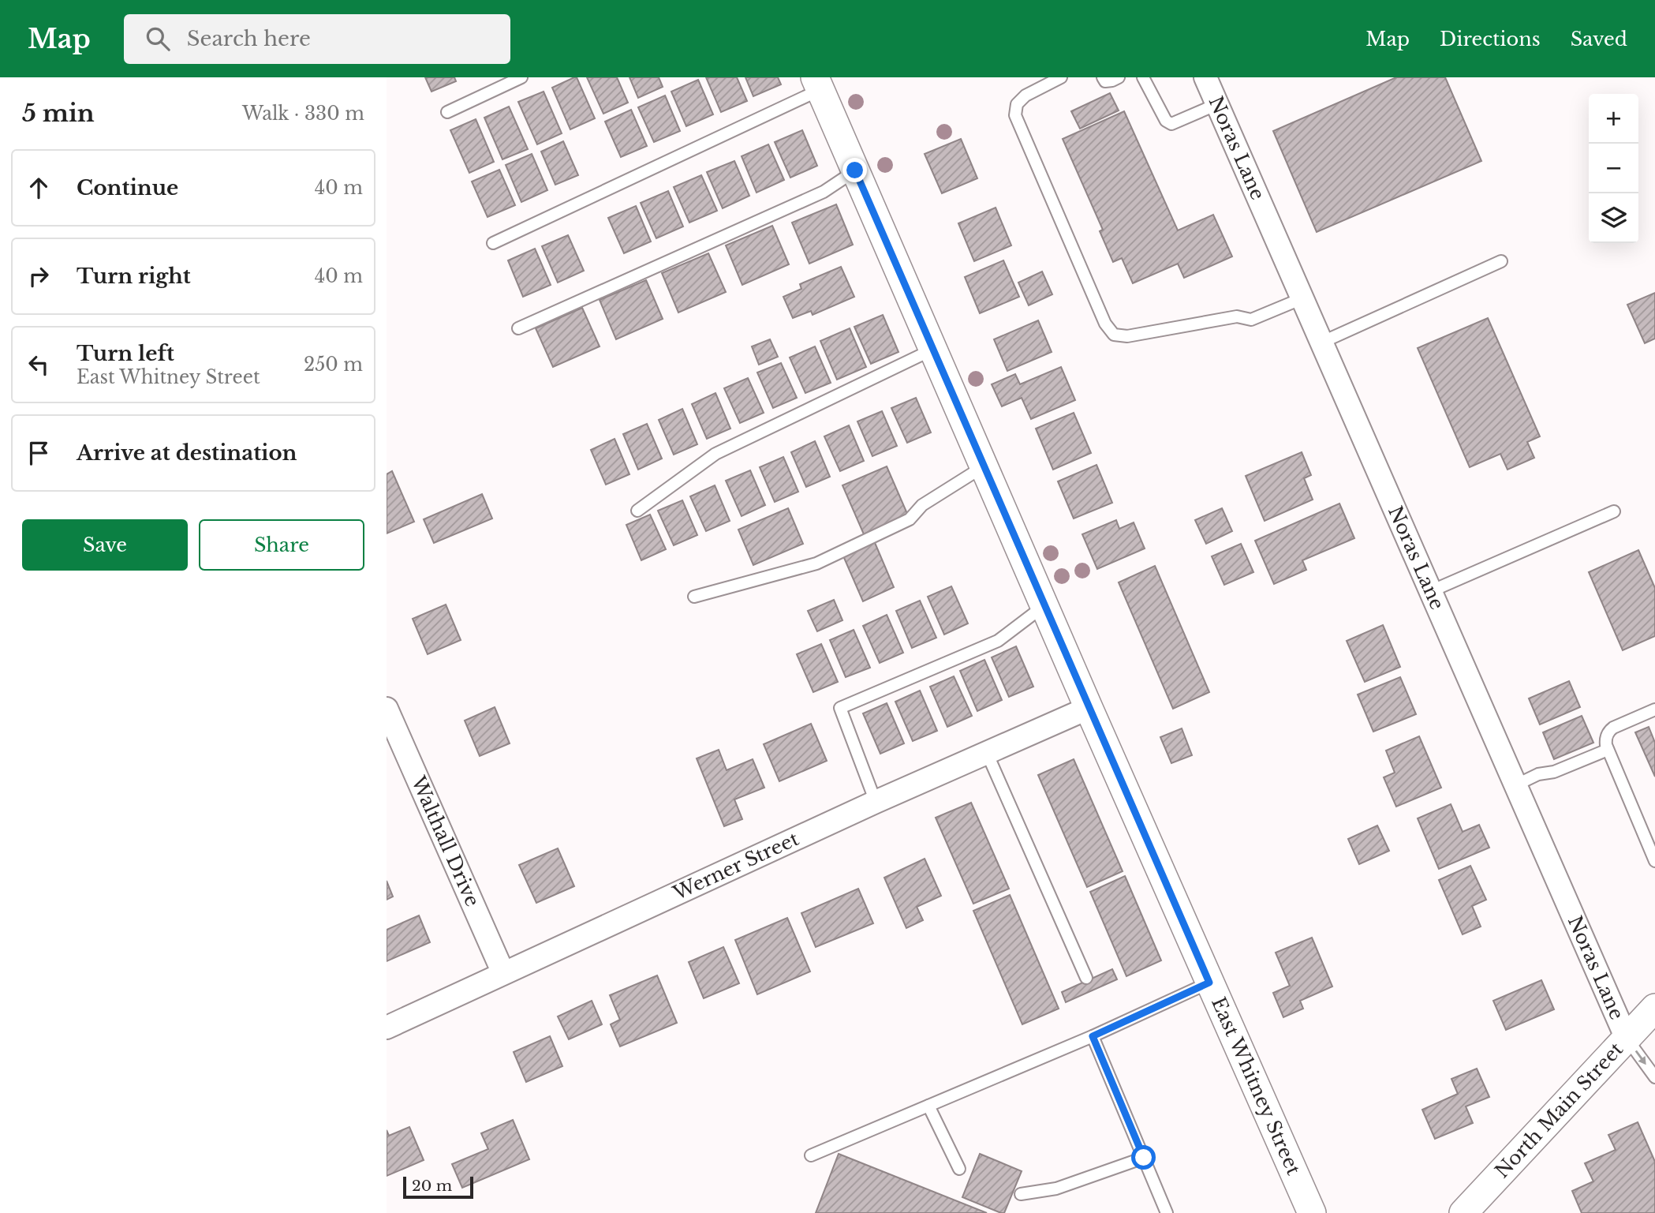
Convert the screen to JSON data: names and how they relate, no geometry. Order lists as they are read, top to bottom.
{
  "streets": {
    "street": [
      "Noras Lane",
      "Walthall Drive",
      "Werner Street",
      "East Whitney Street",
      "North Main Street"
    ]
  },
  "crossings": [
    ["Noras Lane", "North Main Street"],
    ["Walthall Drive", "Werner Street"],
    ["Werner Street", "East Whitney Street"]
  ],
  "scale_bar": "20 m",
  "page": {
    "header": "Map",
    "search": "Search here",
    "nav": ["Map", "Directions", "Saved"],
    "heading": ["5 min", "Walk · 330 m"],
    "map_buttons": ["+", "−"],
    "list": [
      ["Continue", "40 m"],
      ["Turn right", "40 m"],
      ["Turn left", "East Whitney Street", "250 m"],
      "Arrive at destination"
    ],
    "buttons": ["Save", "Share"],
    "scale": "20 m"
  }
}
